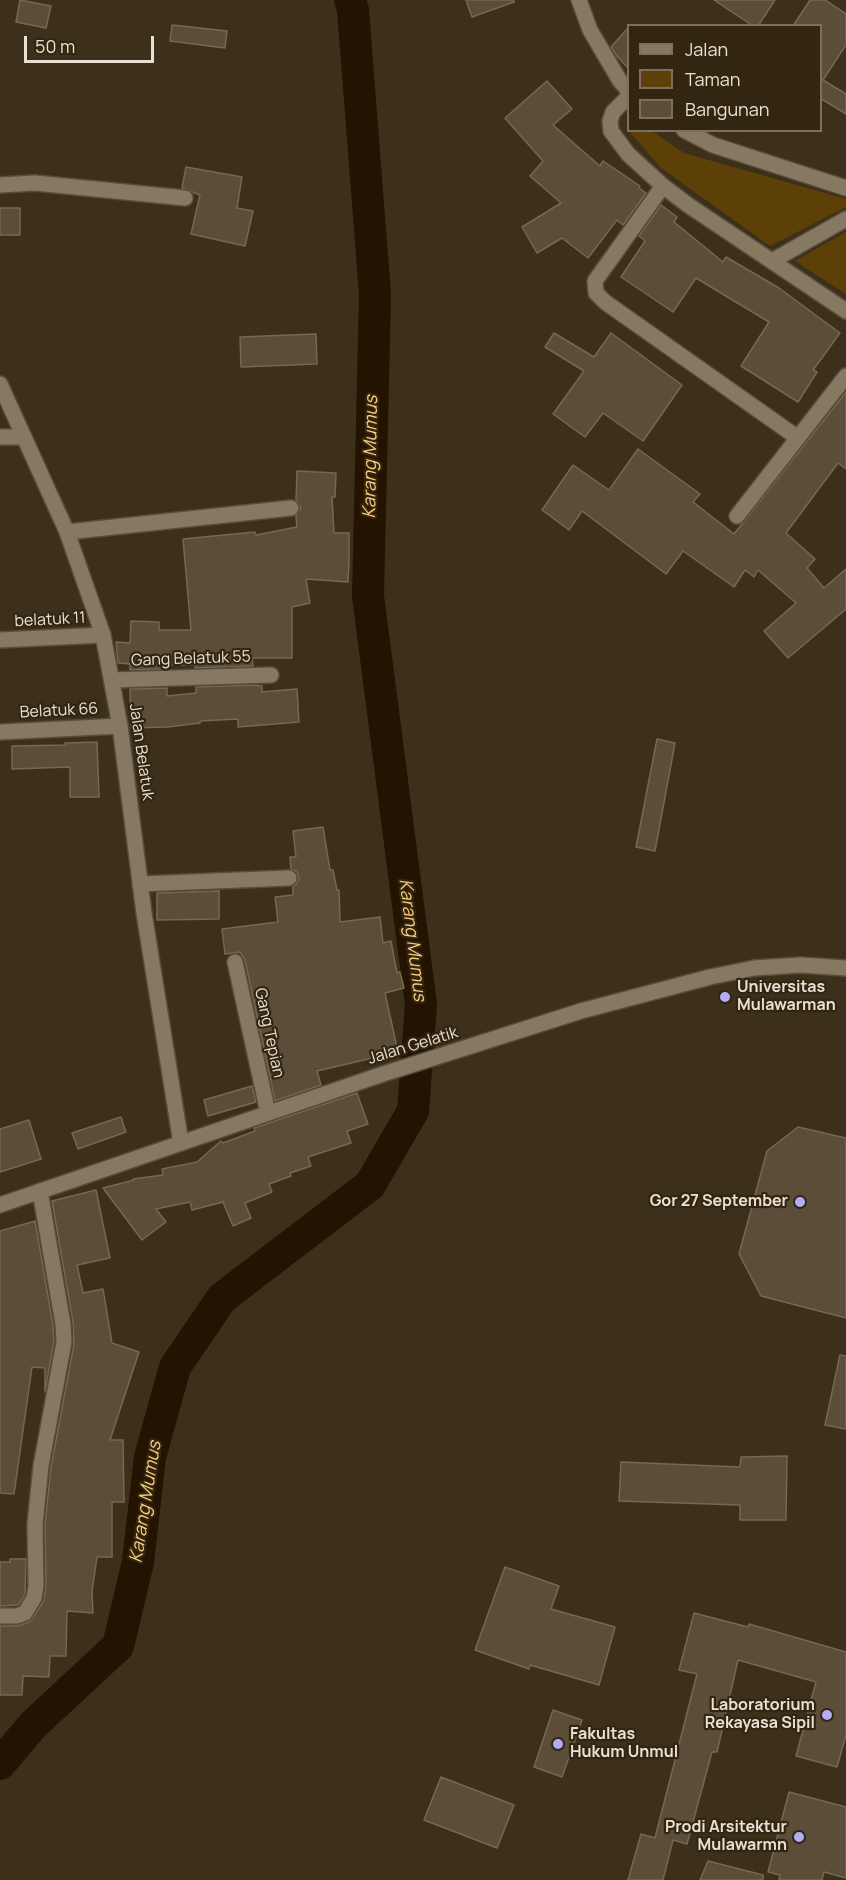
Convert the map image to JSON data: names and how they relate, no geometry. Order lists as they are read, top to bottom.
{
  "streets": {
    "street": [
      "belatuk 11",
      "Gang Belatuk 55",
      "Belatuk 66",
      "Jalan Belatuk",
      "Gang Tepian",
      "Jalan Gelatik"
    ]
  },
  "crossings": [
    ["belatuk 11", "Jalan Belatuk"],
    ["Gang Belatuk 55", "Jalan Belatuk"],
    ["Belatuk 66", "Jalan Belatuk"],
    ["Jalan Belatuk", "Jalan Gelatik"],
    ["Gang Tepian", "Jalan Gelatik"]
  ],
  "water": ["Karang Mumus"],
  "places": [
    "Universitas Mulawarman",
    "Gor 27 September",
    "Laboratorium Rekayasa Sipil",
    "Fakultas Hukum Unmul",
    "Prodi Arsitektur Mulawarmn"
  ],
  "legend": ["Jalan", "Taman", "Bangunan"],
  "scale_bar": "50 m"
}
